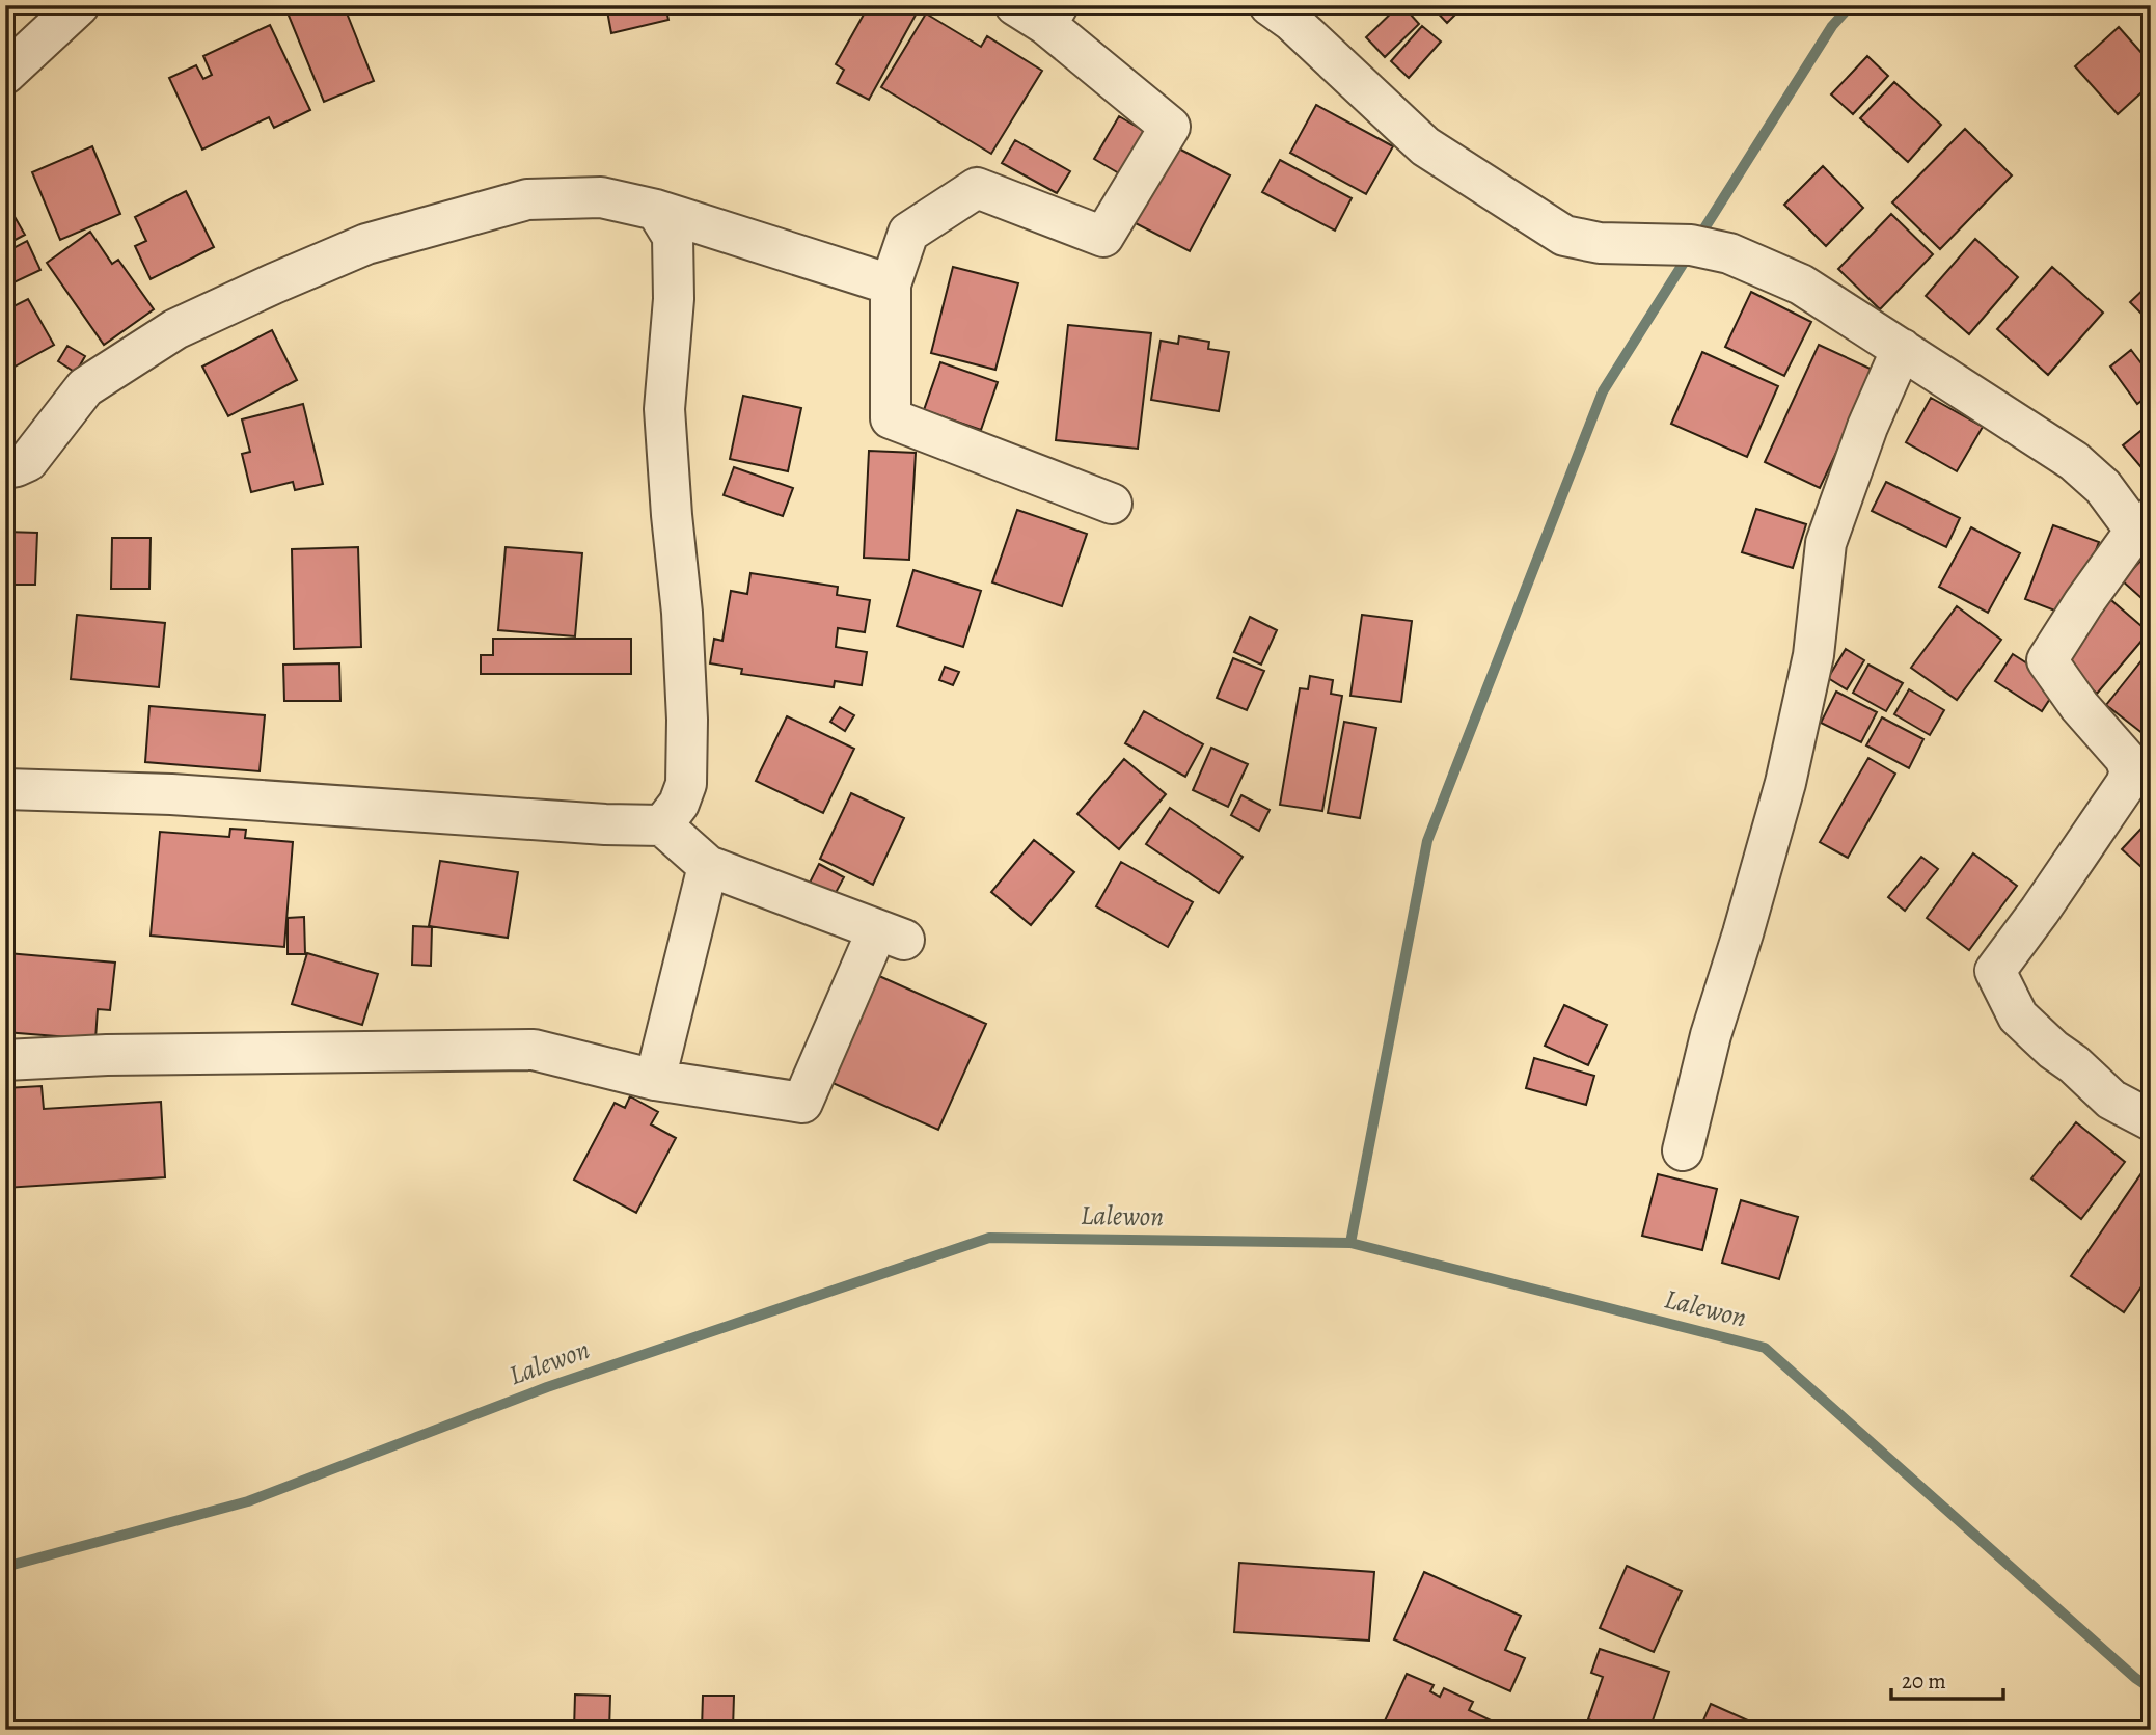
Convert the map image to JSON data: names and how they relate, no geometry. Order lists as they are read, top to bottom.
{
  "water": ["Lalewon"],
  "scale_bar": "20 m"
}
